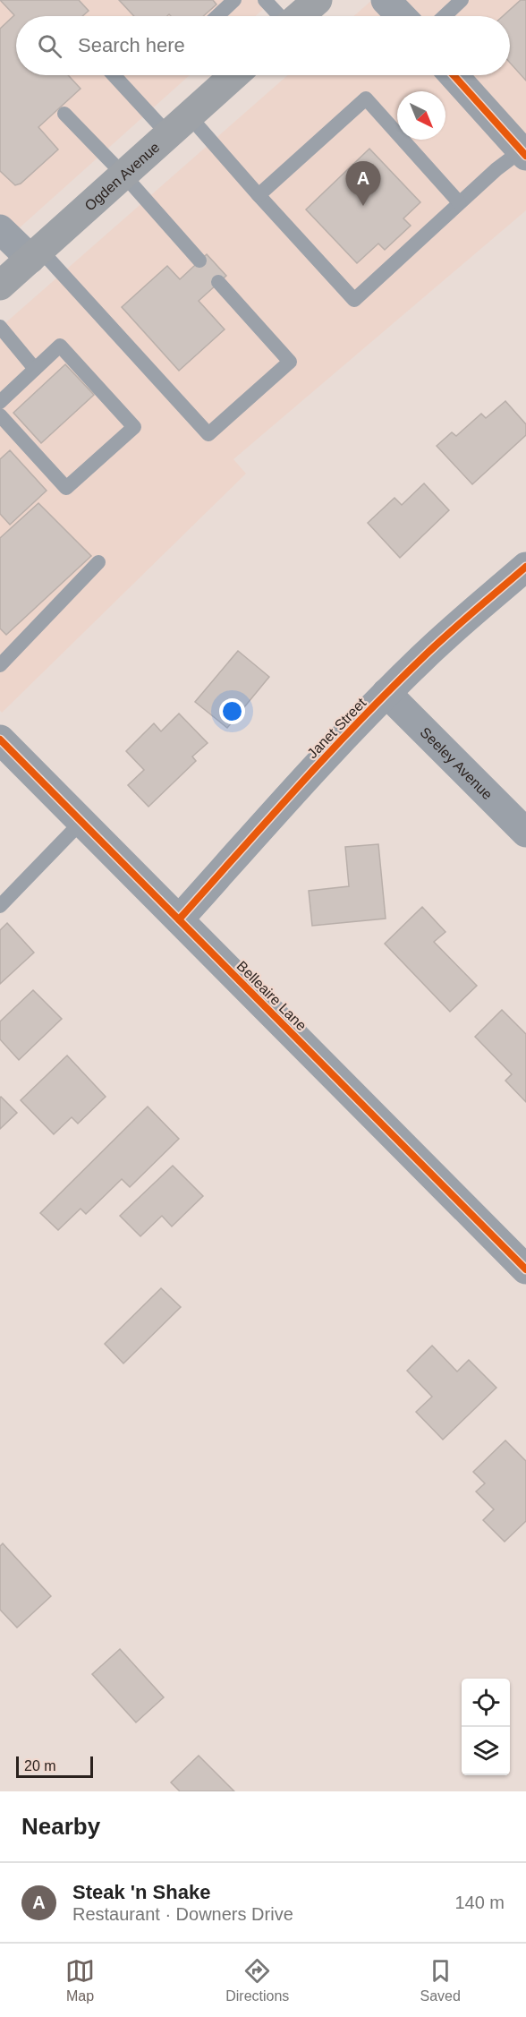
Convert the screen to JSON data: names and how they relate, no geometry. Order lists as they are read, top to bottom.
{
  "streets": {
    "main road": ["Ogden Avenue"],
    "street": ["Janet Street", "Seeley Avenue", "Belleaire Lane"]
  },
  "crossings": [
    ["Janet Street", "Seeley Avenue"],
    ["Janet Street", "Belleaire Lane"]
  ],
  "scale_bar": "20 m",
  "north": "bottom right",
  "page": {
    "search": "Search here",
    "pins": "A",
    "scale": "20 m",
    "heading": "Nearby",
    "list": [
      {
        "mark": "A",
        "name": "Steak 'n Shake",
        "note": "Restaurant · Downers Drive",
        "value": "140 m"
      }
    ],
    "nav": ["Map", "Directions", "Saved"]
  }
}
